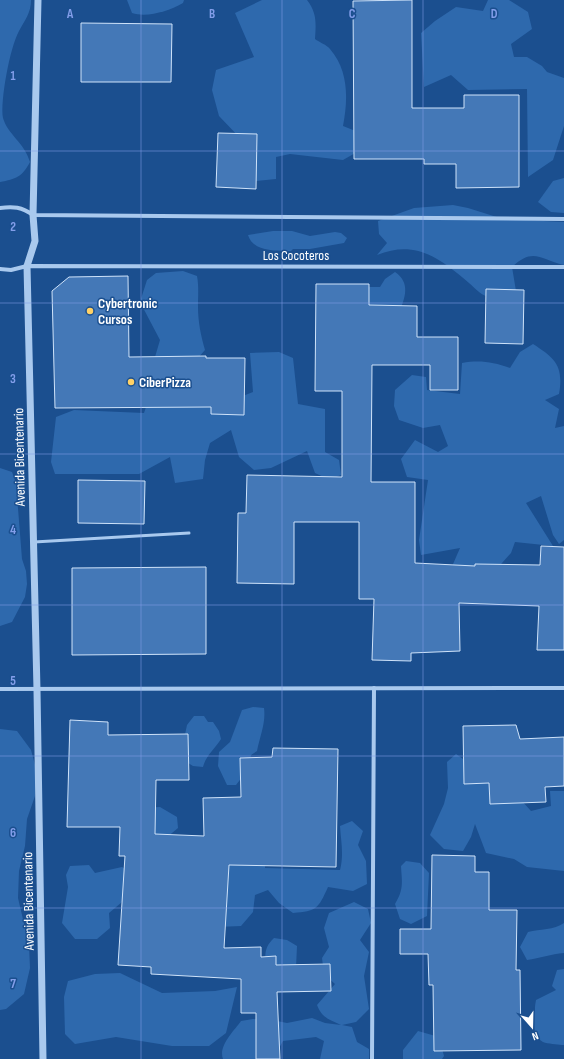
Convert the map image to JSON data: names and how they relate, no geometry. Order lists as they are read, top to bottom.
{
  "streets": {
    "street": ["Los Cocoteros", "Avenida Bicentenario"]
  },
  "crossings": [
    ["Los Cocoteros", "Avenida Bicentenario"]
  ],
  "places": ["Cybertronic Cursos", "CiberPizza"],
  "north": "bottom",
  "grid": {
    "columns": [
      "A",
      "B",
      "C",
      "D"
    ],
    "rows": [
      "1",
      "2",
      "3",
      "4",
      "5",
      "6",
      "7"
    ]
  }
}
